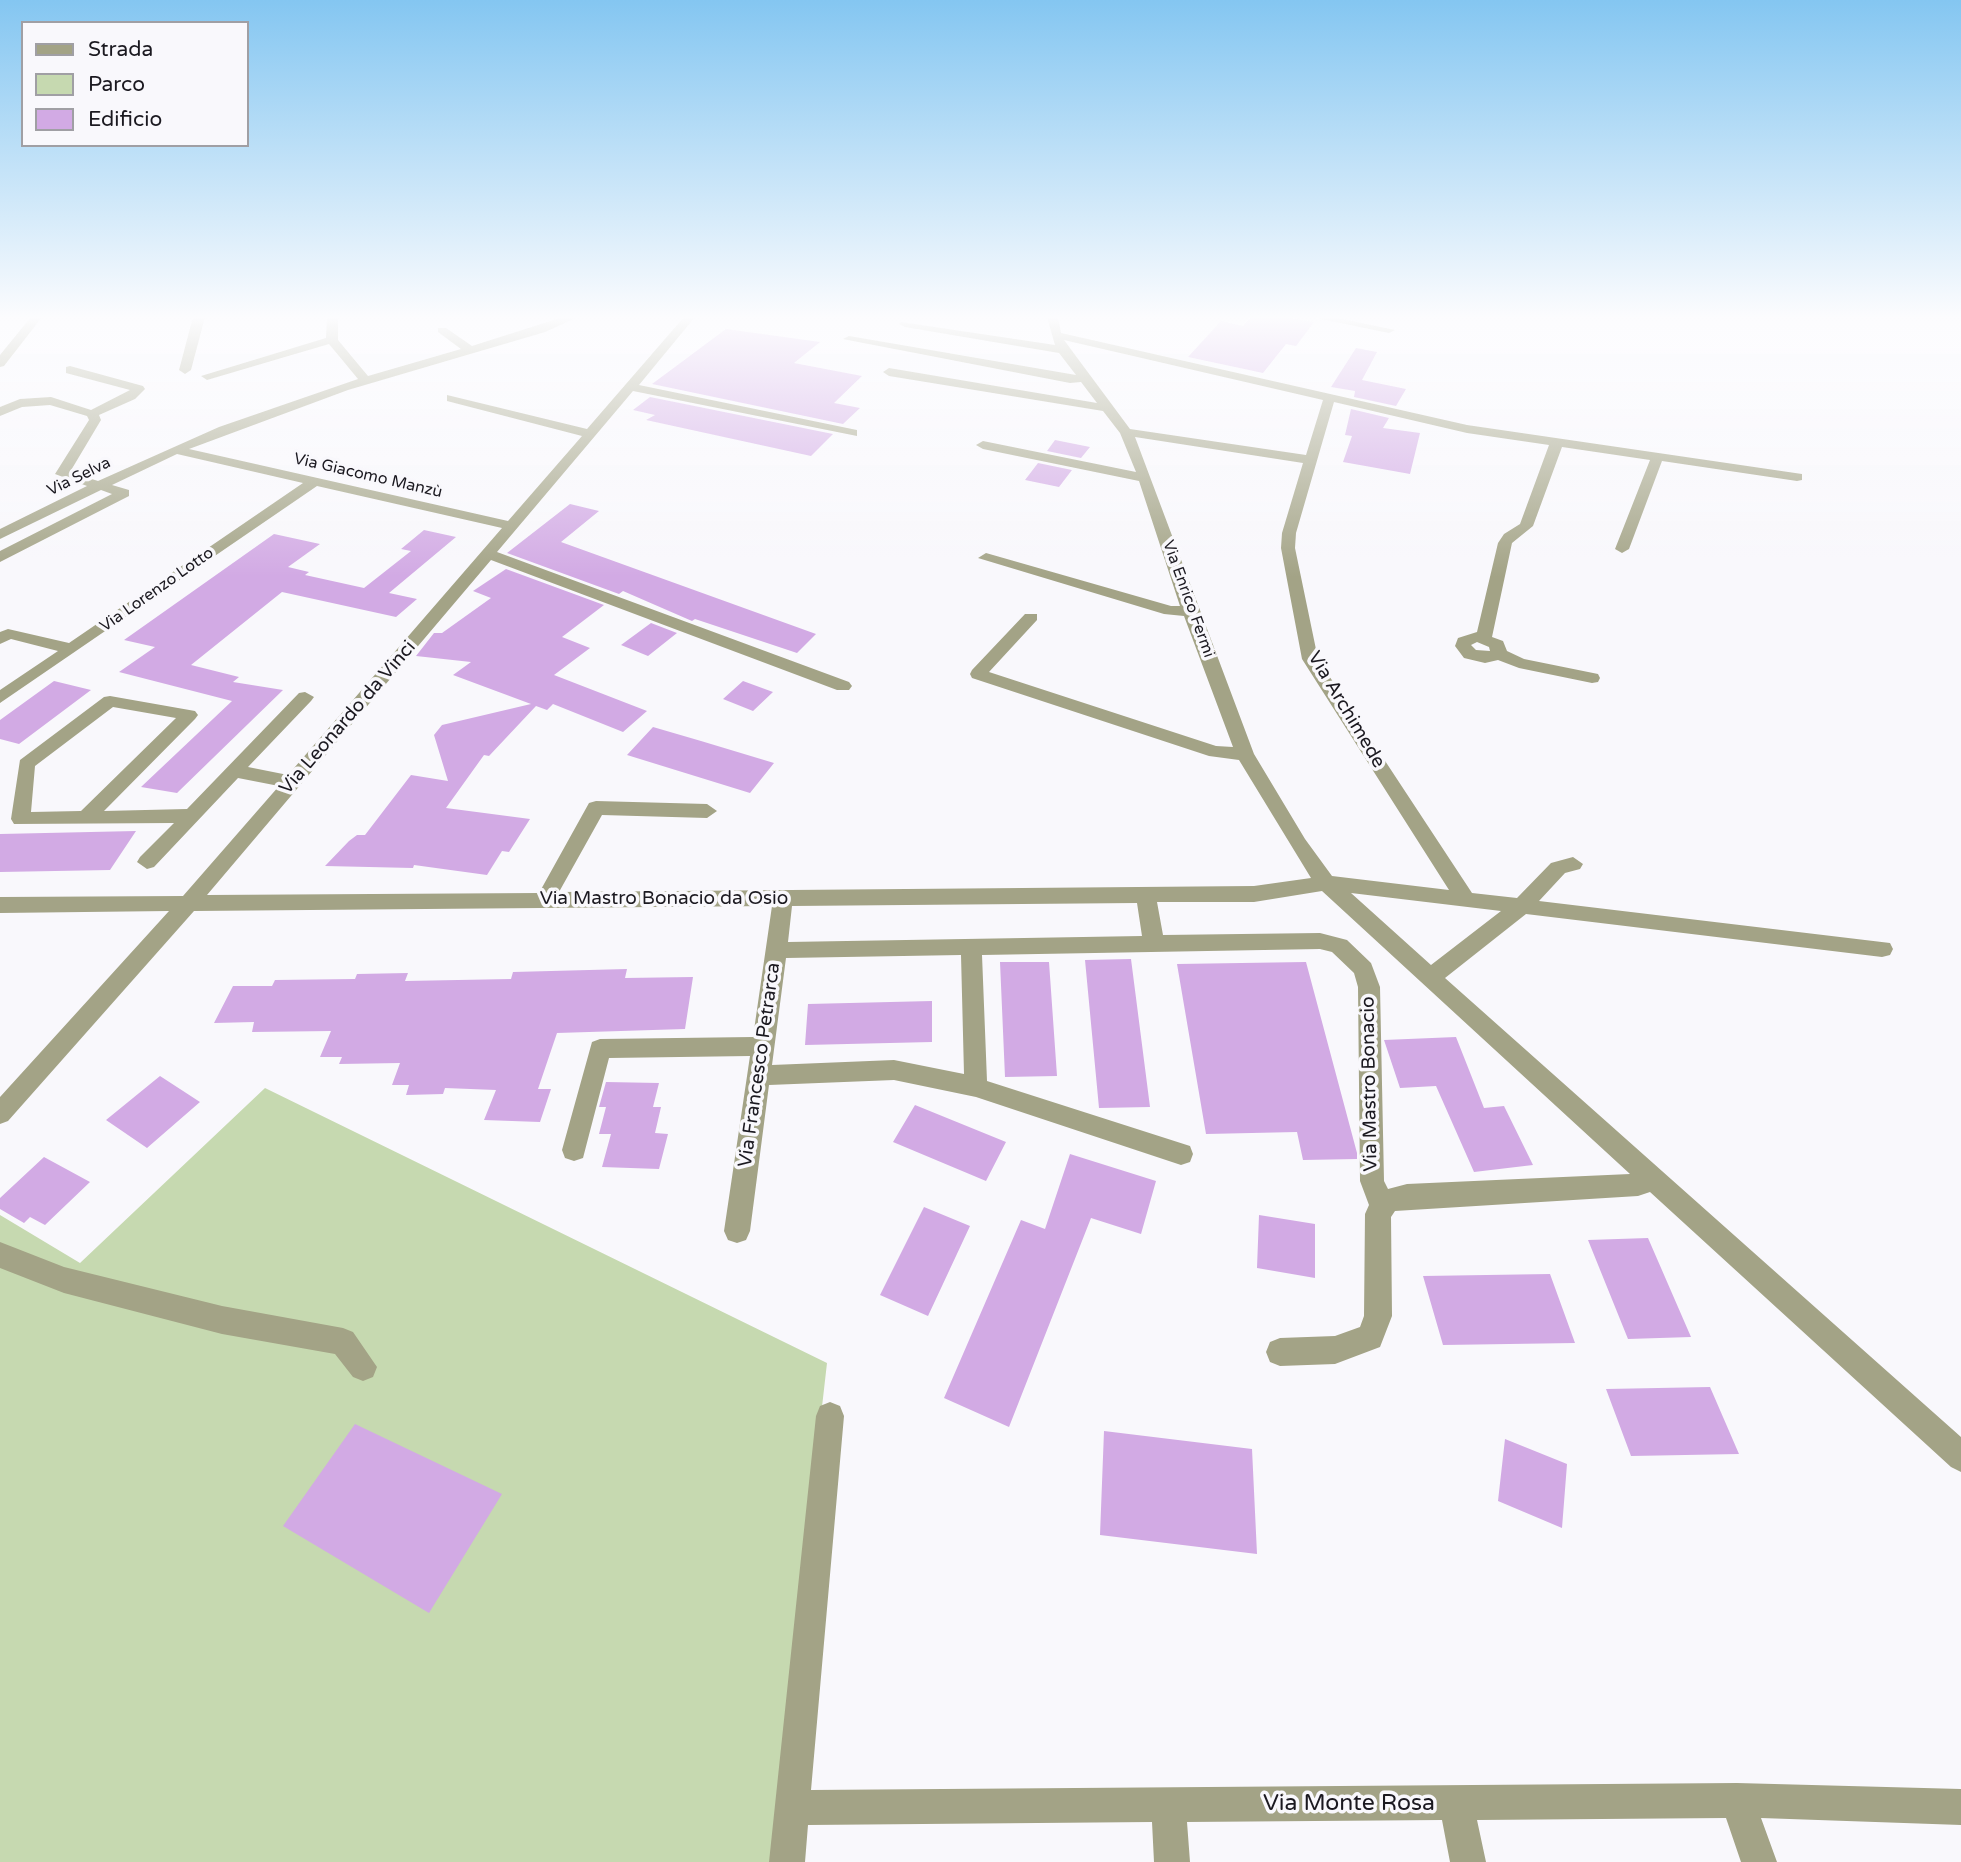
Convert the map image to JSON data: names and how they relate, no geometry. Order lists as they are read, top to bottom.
{
  "streets": {
    "street": [
      "Via Giacomo Manzù",
      "Via Selva",
      "Via Lorenzo Lotto",
      "Via Enrico Fermi",
      "Via Archimede",
      "Via Leonardo da Vinci",
      "Via Mastro Bonacio da Osio",
      "Via Francesco Petrarca",
      "Via Mastro Bonacio",
      "Via Monte Rosa"
    ]
  },
  "crossings": [
    ["Via Giacomo Manzù", "Via Selva"],
    ["Via Giacomo Manzù", "Via Lorenzo Lotto"],
    ["Via Giacomo Manzù", "Via Leonardo da Vinci"],
    ["Via Enrico Fermi", "Via Mastro Bonacio da Osio"],
    ["Via Leonardo da Vinci", "Via Mastro Bonacio da Osio"],
    ["Via Mastro Bonacio da Osio", "Via Francesco Petrarca"],
    ["Via Francesco Petrarca", "Via Mastro Bonacio"]
  ],
  "legend": ["Strada", "Parco", "Edificio"]
}
